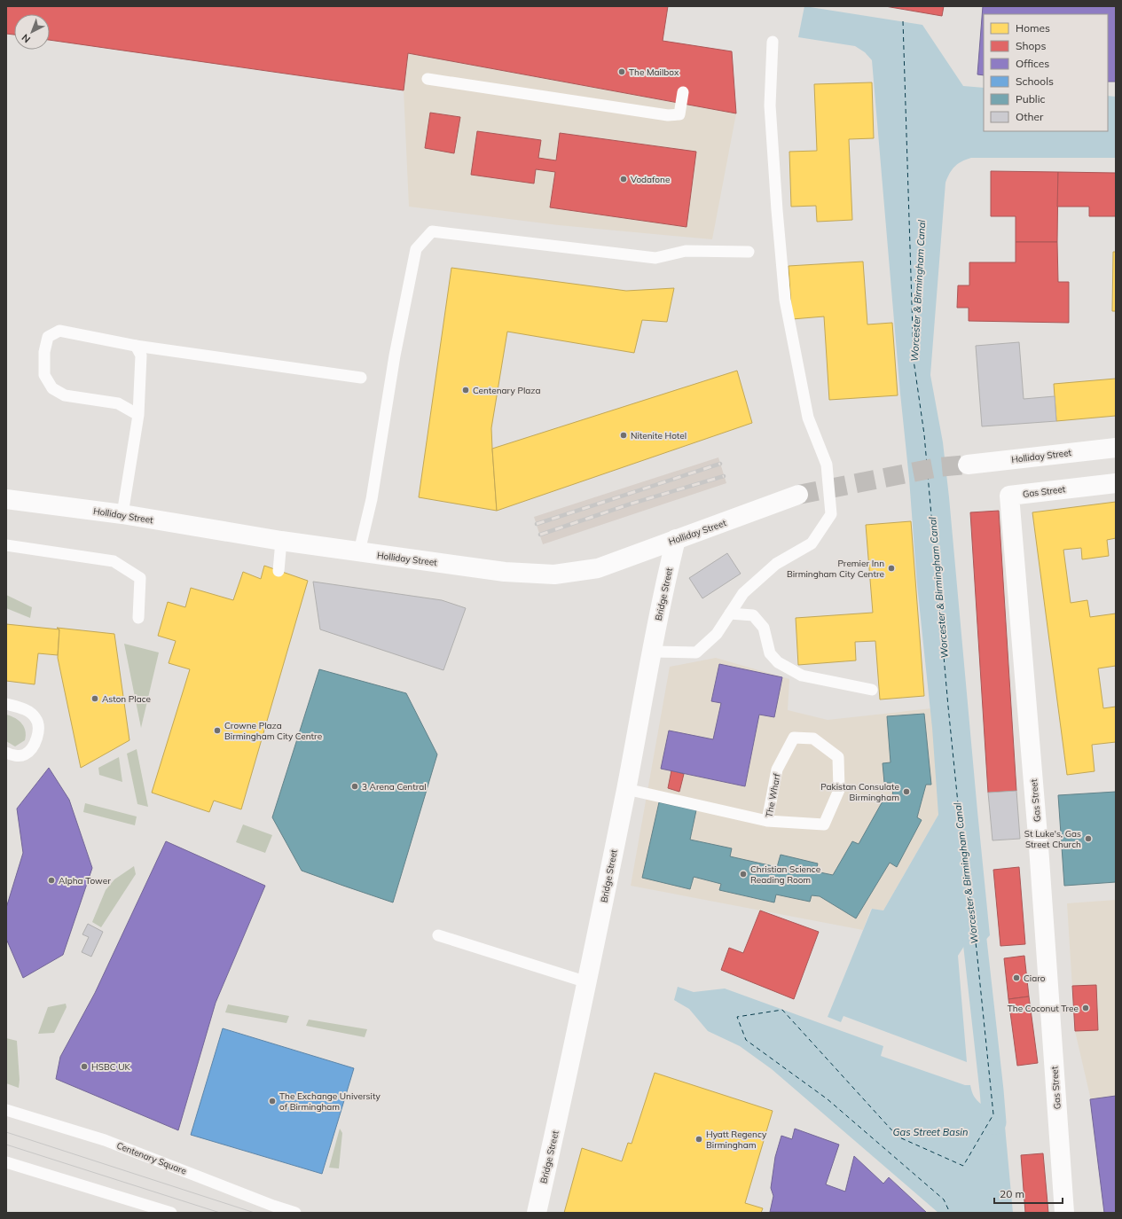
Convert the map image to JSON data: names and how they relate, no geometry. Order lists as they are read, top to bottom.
{
  "streets": {
    "street": ["Holliday Street", "Gas Street", "Bridge Street"],
    "lane": ["The Wharf", "Centenary Square"]
  },
  "crossings": [
    ["Holliday Street", "Bridge Street"],
    ["Bridge Street", "The Wharf"]
  ],
  "water": ["Worcester & Birmingham Canal", "Gas Street Basin"],
  "places": [
    "The Mailbox",
    "Vodafone",
    "Centenary Plaza",
    "Nitenite Hotel",
    "Premier Inn Birmingham City Centre",
    "Aston Place",
    "Crowne Plaza Birmingham City Centre",
    "3 Arena Central",
    "Pakistan Consulate Birmingham",
    "St Luke's, Gas Street Church",
    "Christian Science Reading Room",
    "Alpha Tower",
    "Ciaro",
    "The Coconut Tree",
    "HSBC UK",
    "The Exchange University of Birmingham",
    "Hyatt Regency Birmingham"
  ],
  "legend": [
    "Homes",
    "Shops",
    "Offices",
    "Schools",
    "Public",
    "Other"
  ],
  "scale_bar": "20 m",
  "north": "bottom left"
}
